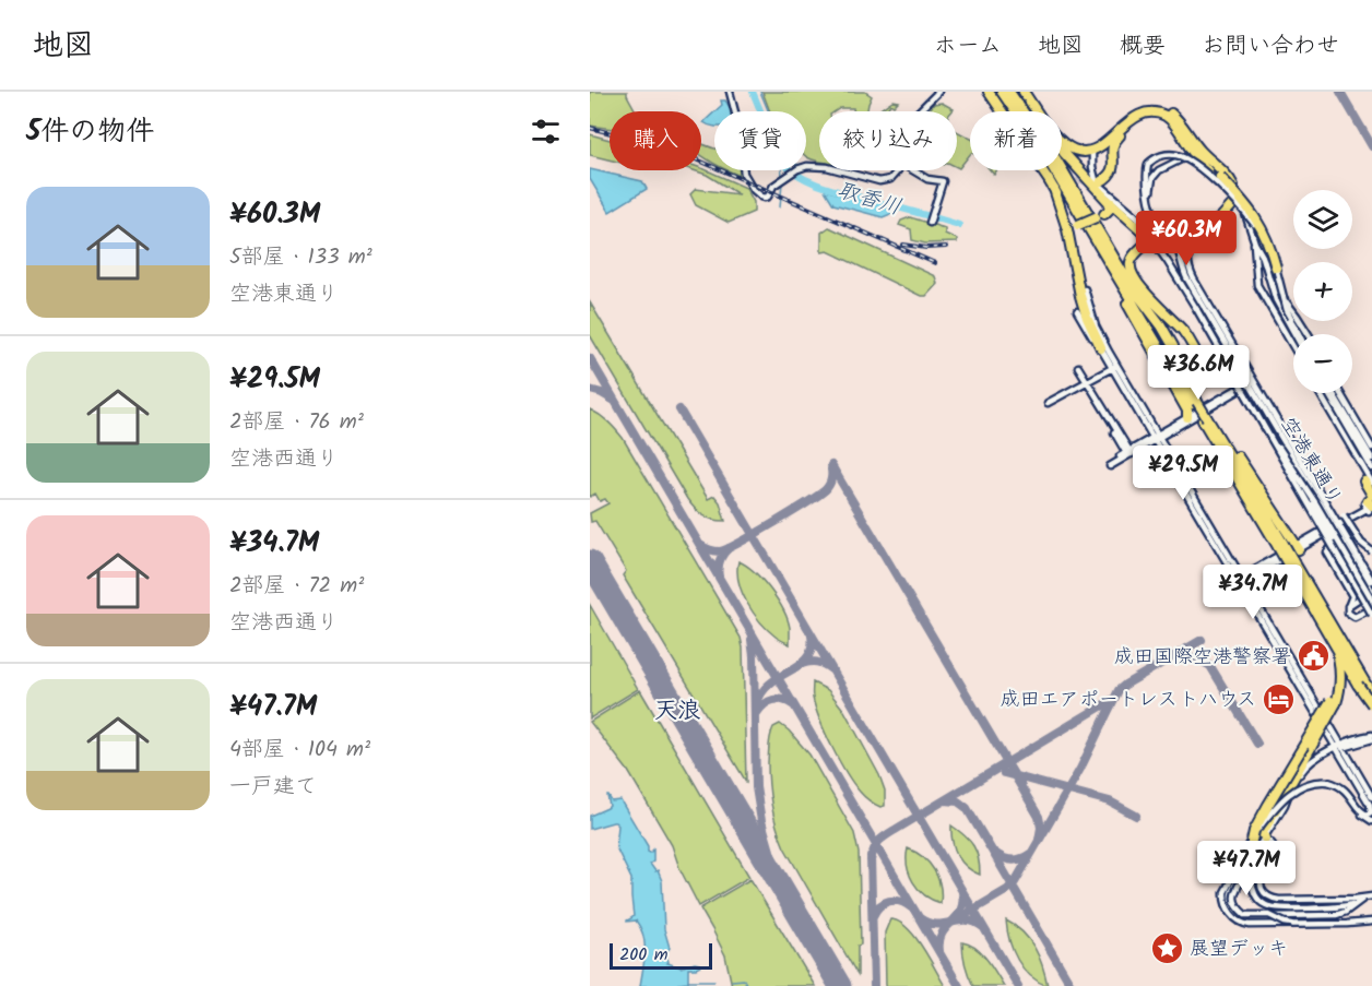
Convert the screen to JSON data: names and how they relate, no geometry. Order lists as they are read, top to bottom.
{
  "streets": {
    "street": ["空港東通り"]
  },
  "districts": ["天浪"],
  "water": ["取香川"],
  "places": {
    "public building": ["成田国際空港警察署"],
    "hotel": ["成田エアポートレストハウス"],
    "place": ["展望デッキ"]
  },
  "scale_bar": "200 m",
  "page": {
    "header": "地図",
    "nav": [
      "ホーム",
      "地図",
      "概要",
      "お問い合わせ"
    ],
    "heading": "5件の物件",
    "chip": [
      "購入",
      "賃貸",
      "絞り込み",
      "新着"
    ],
    "list": [
      {
        "name": "¥60.3M",
        "note": "5部屋 · 133 m² · 空港東通り"
      },
      {
        "name": "¥29.5M",
        "note": "2部屋 · 76 m² · 空港西通り"
      },
      {
        "name": "¥34.7M",
        "note": "2部屋 · 72 m² · 空港西通り"
      },
      {
        "name": "¥47.7M",
        "note": "4部屋 · 104 m² · 一戸建て"
      }
    ],
    "map_buttons": ["+", "−"],
    "price": [
      "¥60.3M",
      "¥36.6M",
      "¥29.5M",
      "¥34.7M",
      "¥47.7M"
    ],
    "scale": "200 m"
  }
}
